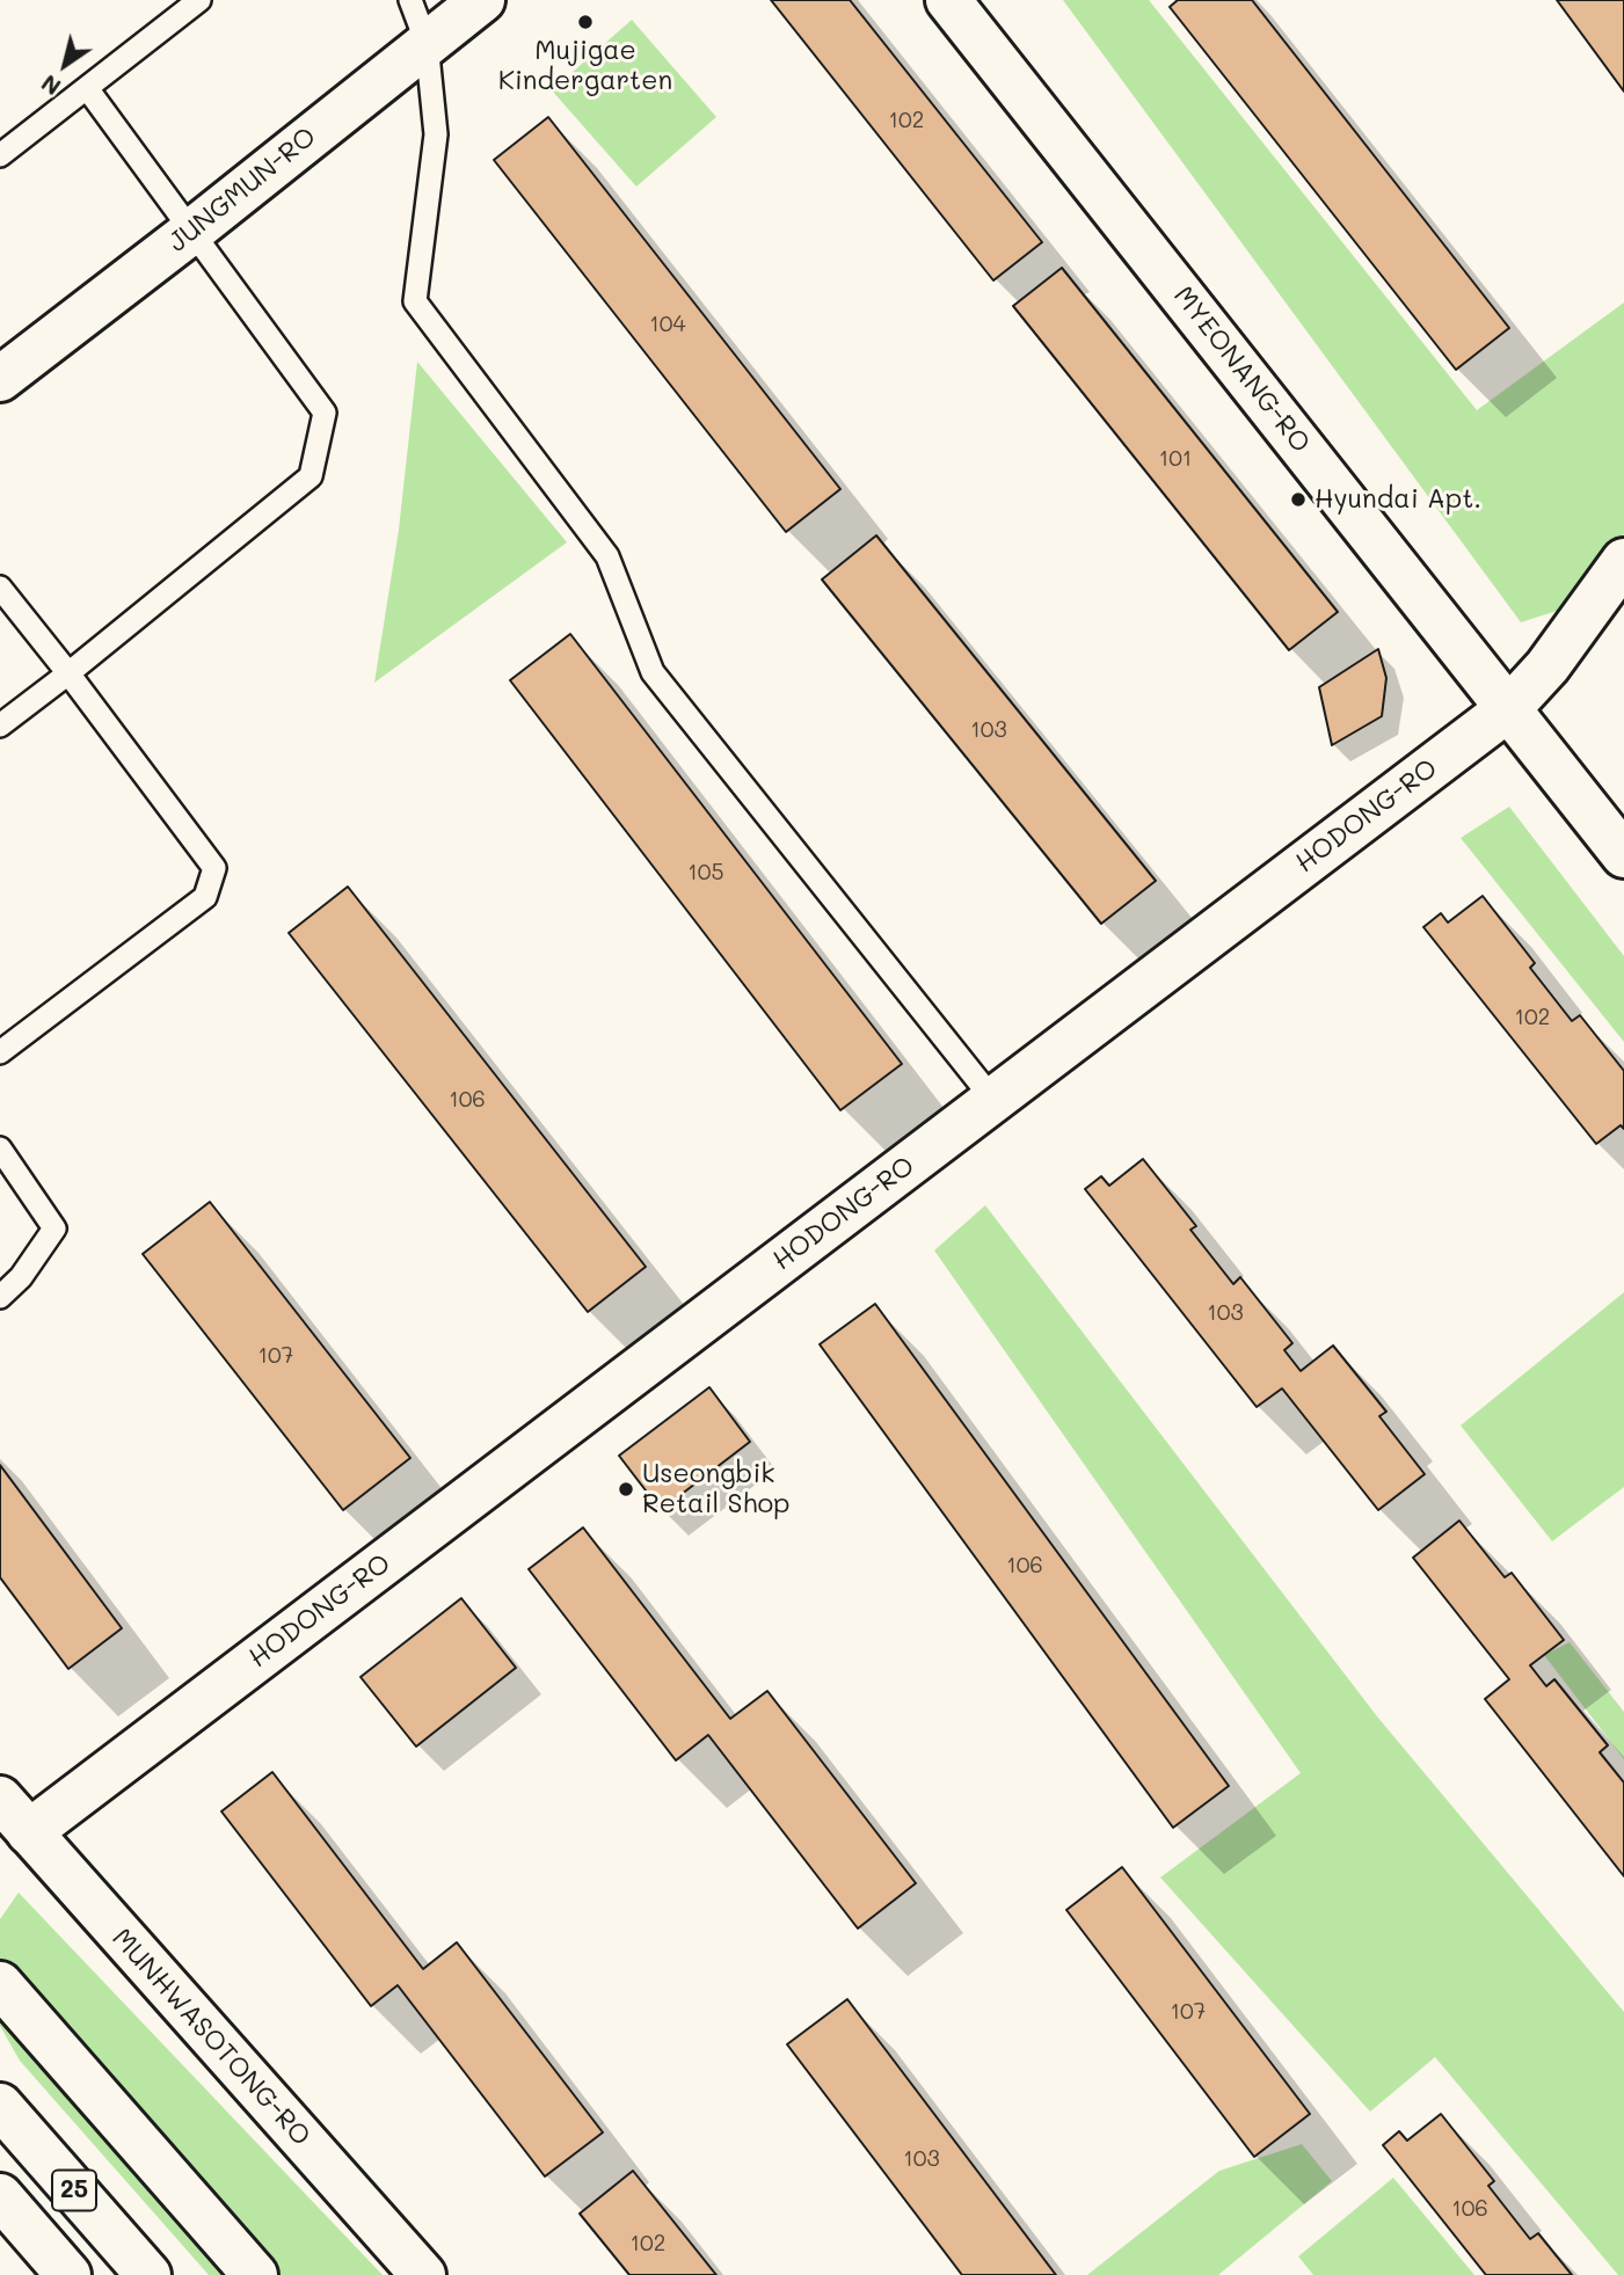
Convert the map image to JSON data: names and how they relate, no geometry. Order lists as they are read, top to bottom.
{
  "streets": {
    "main road": [
      "JUNGMUN-RO",
      "MYEONANG-RO",
      "HODONG-RO",
      "MUNHWASOTONG-RO",
      "25"
    ]
  },
  "crossings": [
    ["MYEONANG-RO", "HODONG-RO"],
    ["HODONG-RO", "MUNHWASOTONG-RO"]
  ],
  "places": ["Mujigae Kindergarten", "Hyundai Apt.", "Useongbik Retail Shop"],
  "house_numbers": [
    "102",
    "104",
    "101",
    "103",
    "105",
    "102",
    "106",
    "103",
    "107",
    "106",
    "107",
    "103",
    "106",
    "102"
  ],
  "north": "bottom left"
}
